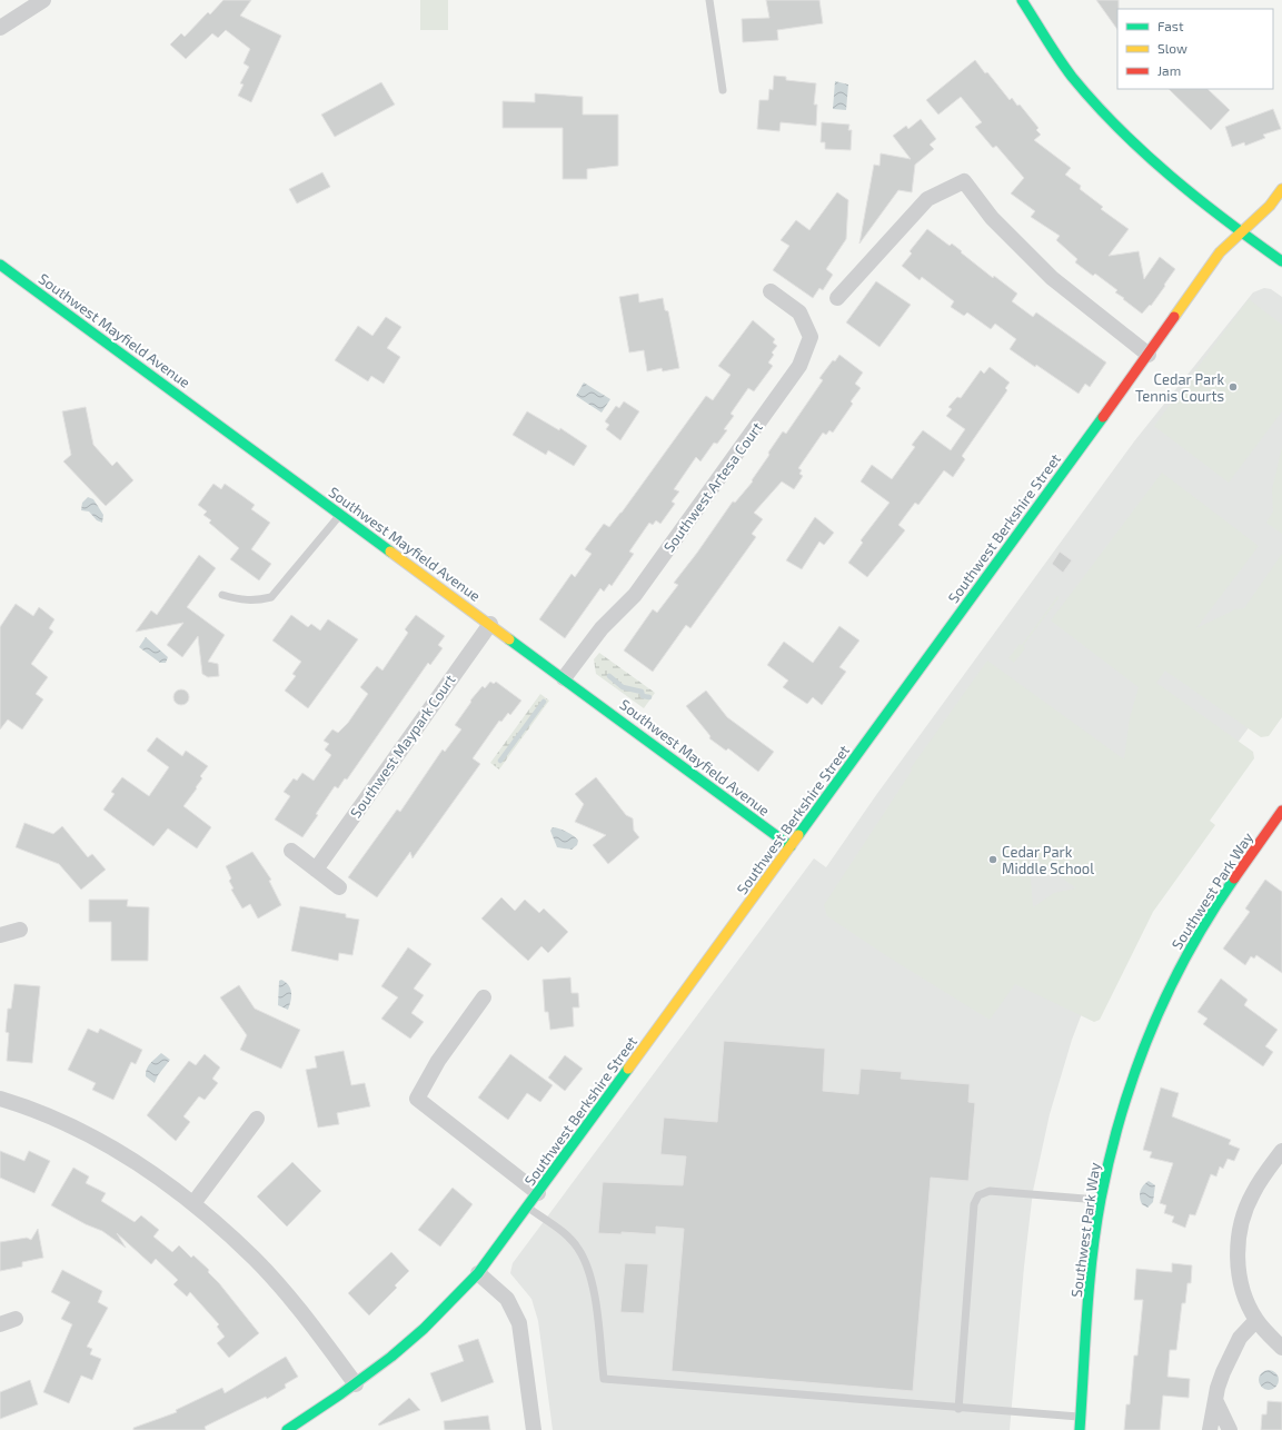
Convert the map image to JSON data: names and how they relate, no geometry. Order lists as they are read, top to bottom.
{
  "streets": {
    "street": [
      "Southwest Mayfield Avenue",
      "Southwest Artesa Court",
      "Southwest Berkshire Street",
      "Southwest Maypark Court",
      "Southwest Park Way"
    ]
  },
  "crossings": [
    ["Southwest Mayfield Avenue", "Southwest Artesa Court"],
    ["Southwest Mayfield Avenue", "Southwest Berkshire Street"],
    ["Southwest Mayfield Avenue", "Southwest Maypark Court"]
  ],
  "places": ["Cedar Park Tennis Courts", "Cedar Park Middle School"],
  "legend": ["Fast", "Slow", "Jam"]
}
